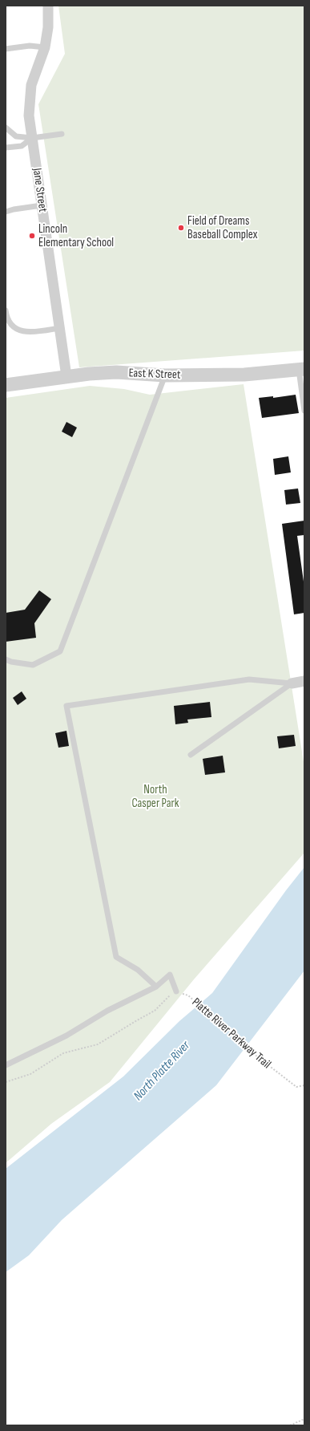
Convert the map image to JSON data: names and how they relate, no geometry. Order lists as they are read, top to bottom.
{
  "streets": {
    "street": ["Jane Street", "East K Street"],
    "path": ["Platte River Parkway Trail"]
  },
  "crossings": [
    ["Jane Street", "East K Street"]
  ],
  "water": ["North Platte River"],
  "parks": ["North Casper Park"],
  "places": ["Field of Dreams Baseball Complex", "Lincoln Elementary School"]
}
